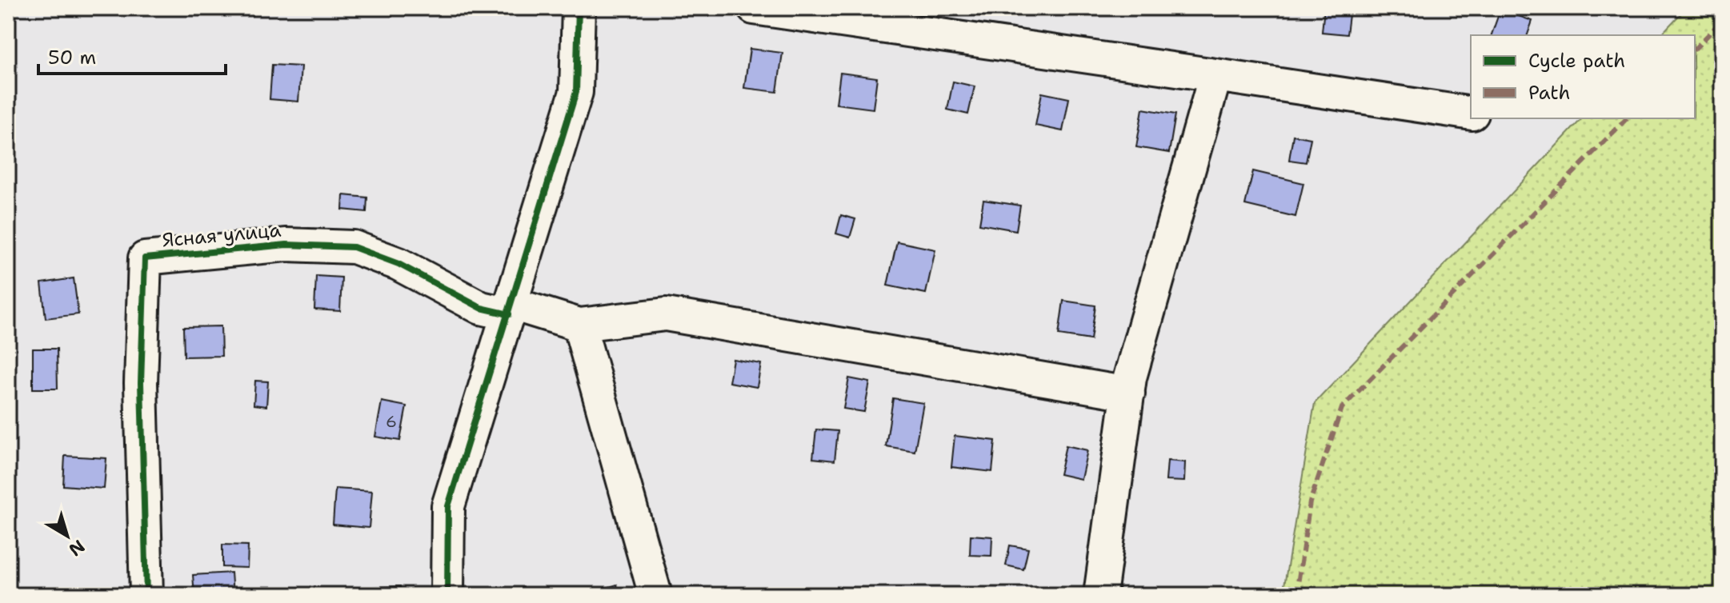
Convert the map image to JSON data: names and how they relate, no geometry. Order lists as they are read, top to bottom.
{
  "streets": {
    "street": ["Ясная улица"]
  },
  "house_numbers": ["6"],
  "legend": ["Cycle path", "Path"],
  "scale_bar": "50 m",
  "north": "bottom right"
}
